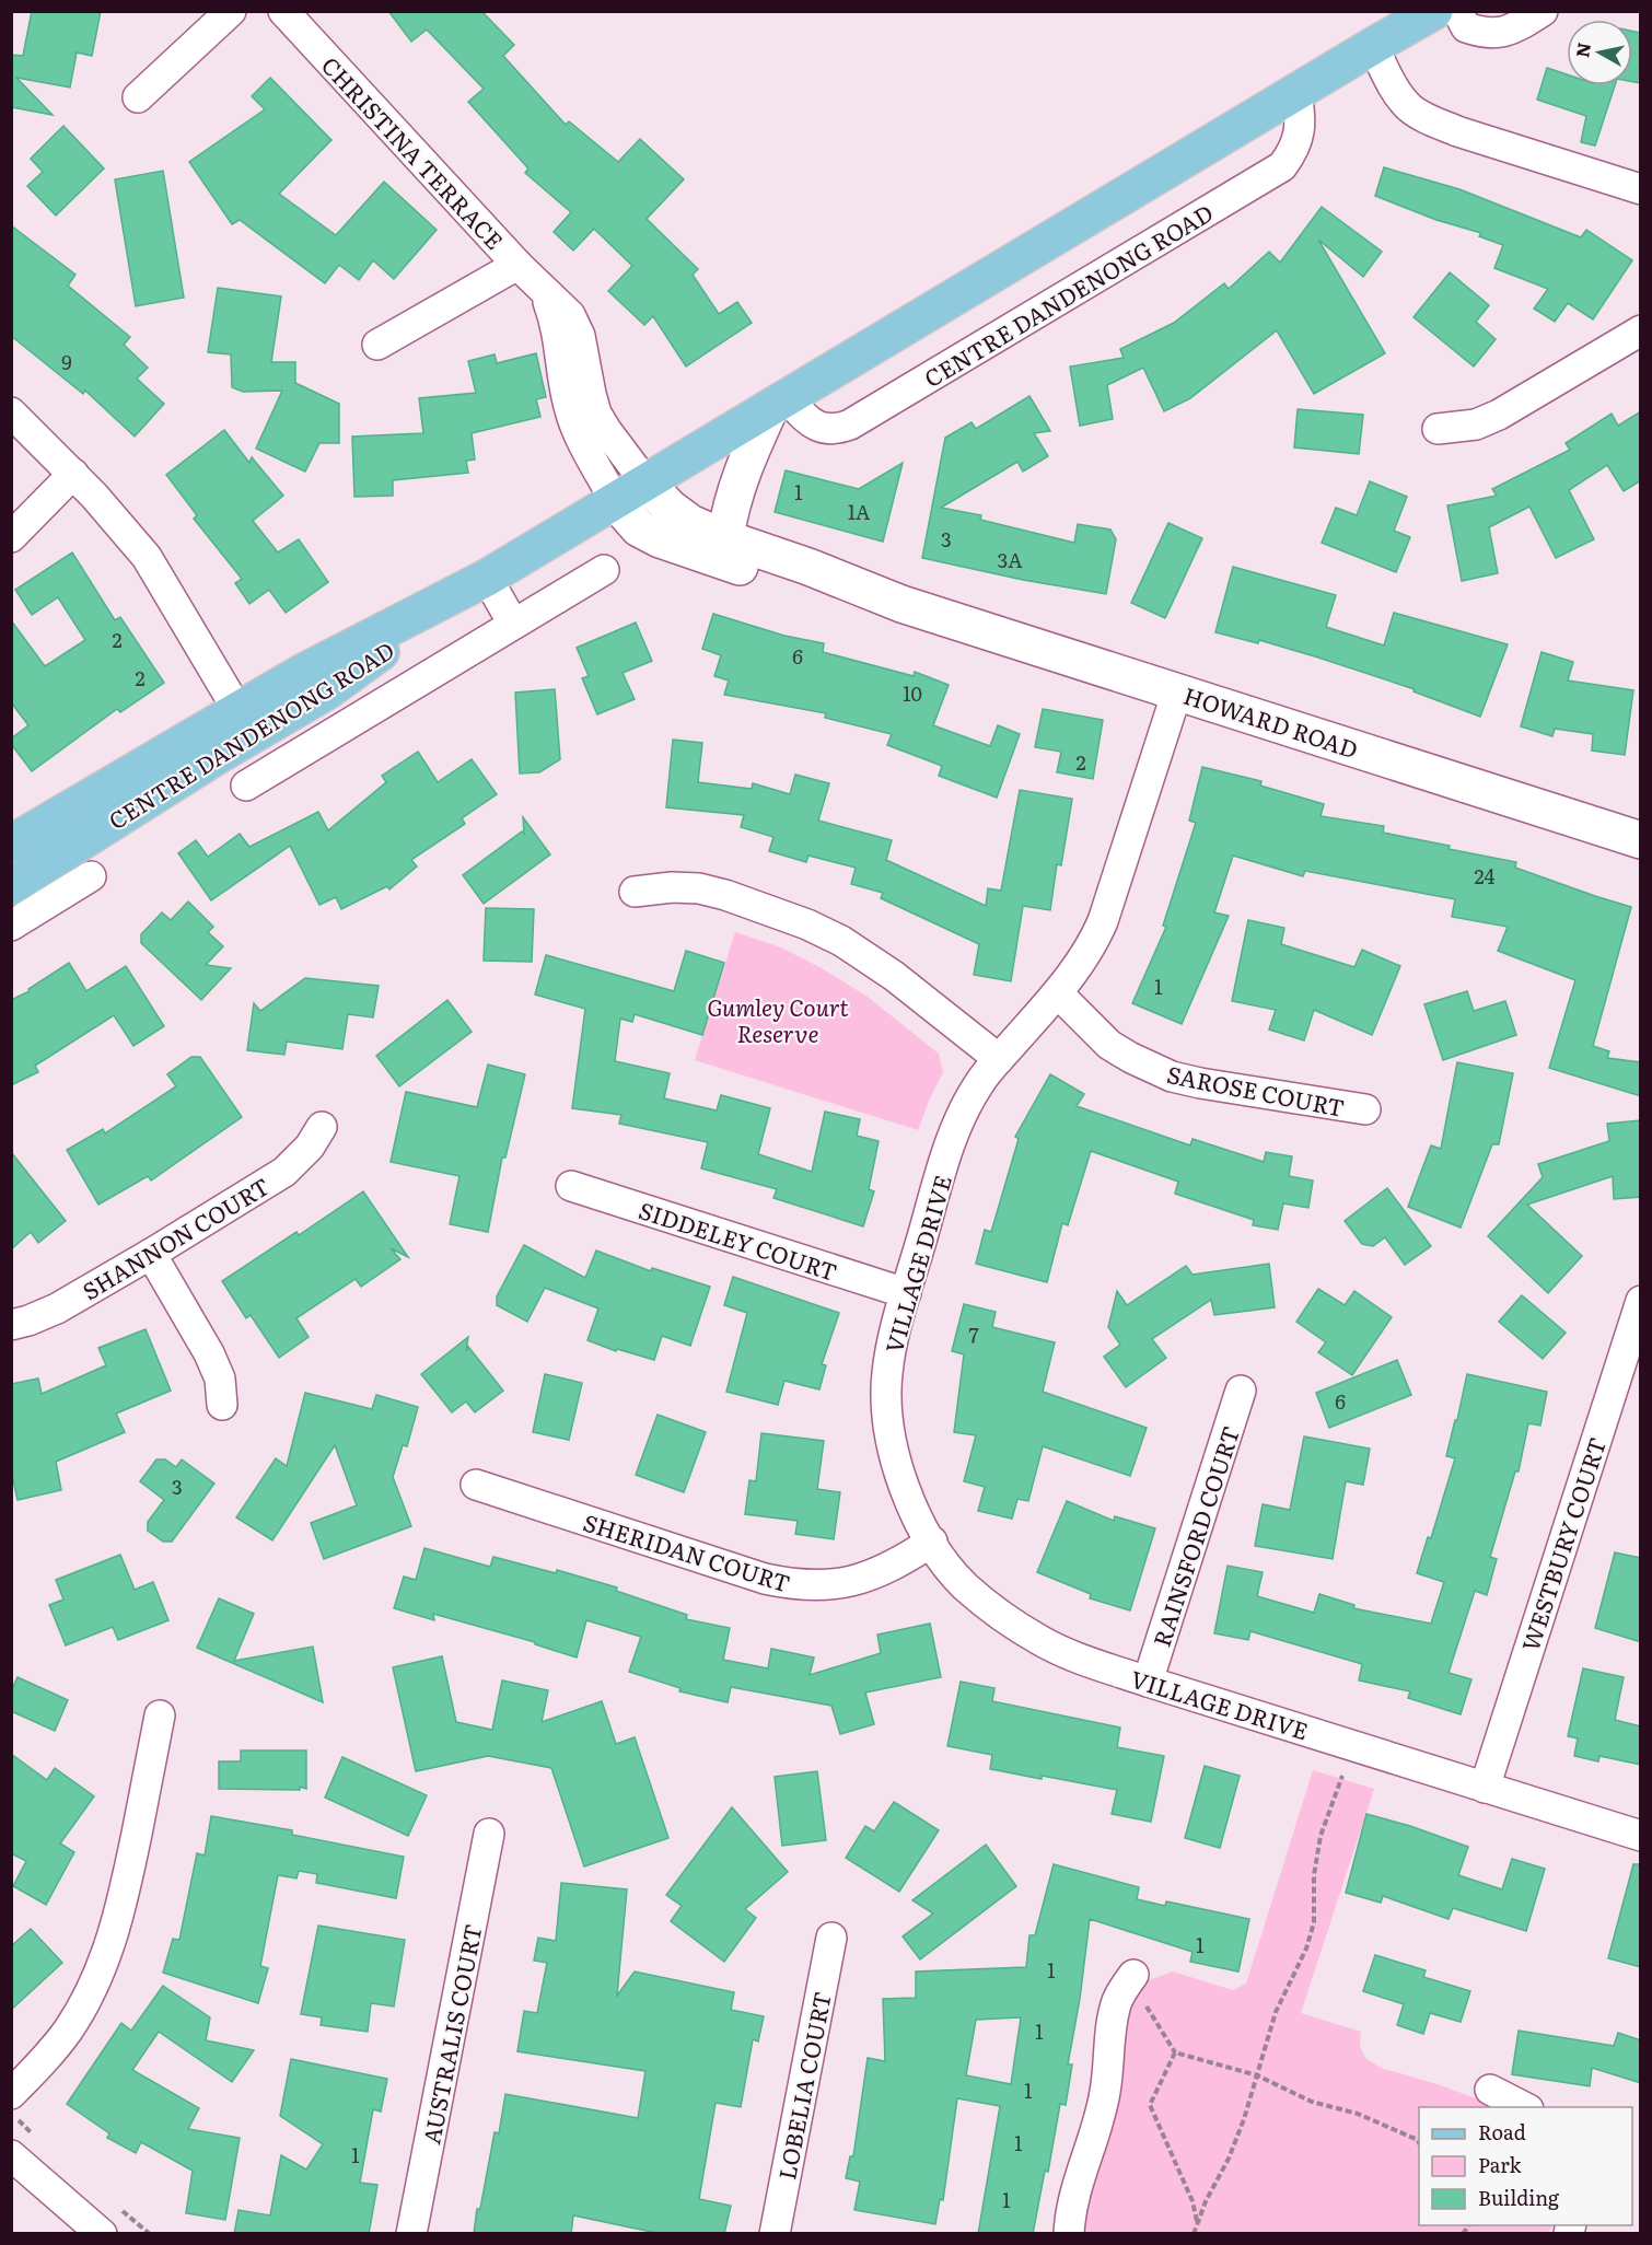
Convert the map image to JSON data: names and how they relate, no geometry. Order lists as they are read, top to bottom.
{
  "streets": {
    "main road": ["CENTRE DANDENONG ROAD", "HOWARD ROAD"],
    "street": [
      "CHRISTINA TERRACE",
      "SAROSE COURT",
      "SHANNON COURT",
      "SIDDELEY COURT",
      "VILLAGE DRIVE",
      "RAINSFORD COURT",
      "WESTBURY COURT",
      "SHERIDAN COURT",
      "AUSTRALIS COURT",
      "LOBELIA COURT"
    ]
  },
  "crossings": [
    ["CHRISTINA TERRACE", "CENTRE DANDENONG ROAD"],
    ["CHRISTINA TERRACE", "HOWARD ROAD"],
    ["CENTRE DANDENONG ROAD", "HOWARD ROAD"],
    ["HOWARD ROAD", "VILLAGE DRIVE"],
    ["SAROSE COURT", "VILLAGE DRIVE"],
    ["SIDDELEY COURT", "VILLAGE DRIVE"],
    ["VILLAGE DRIVE", "RAINSFORD COURT"],
    ["VILLAGE DRIVE", "WESTBURY COURT"],
    ["VILLAGE DRIVE", "SHERIDAN COURT"]
  ],
  "parks": ["Gumley Court Reserve"],
  "house_numbers": [
    "9",
    "1",
    "1A",
    "3",
    "3A",
    "2",
    "6",
    "2",
    "10",
    "2",
    "24",
    "1",
    "7",
    "6",
    "3",
    "1",
    "1",
    "1",
    "1",
    "1",
    "1",
    "1"
  ],
  "legend": ["Road", "Park", "Building"],
  "north": "left"
}
